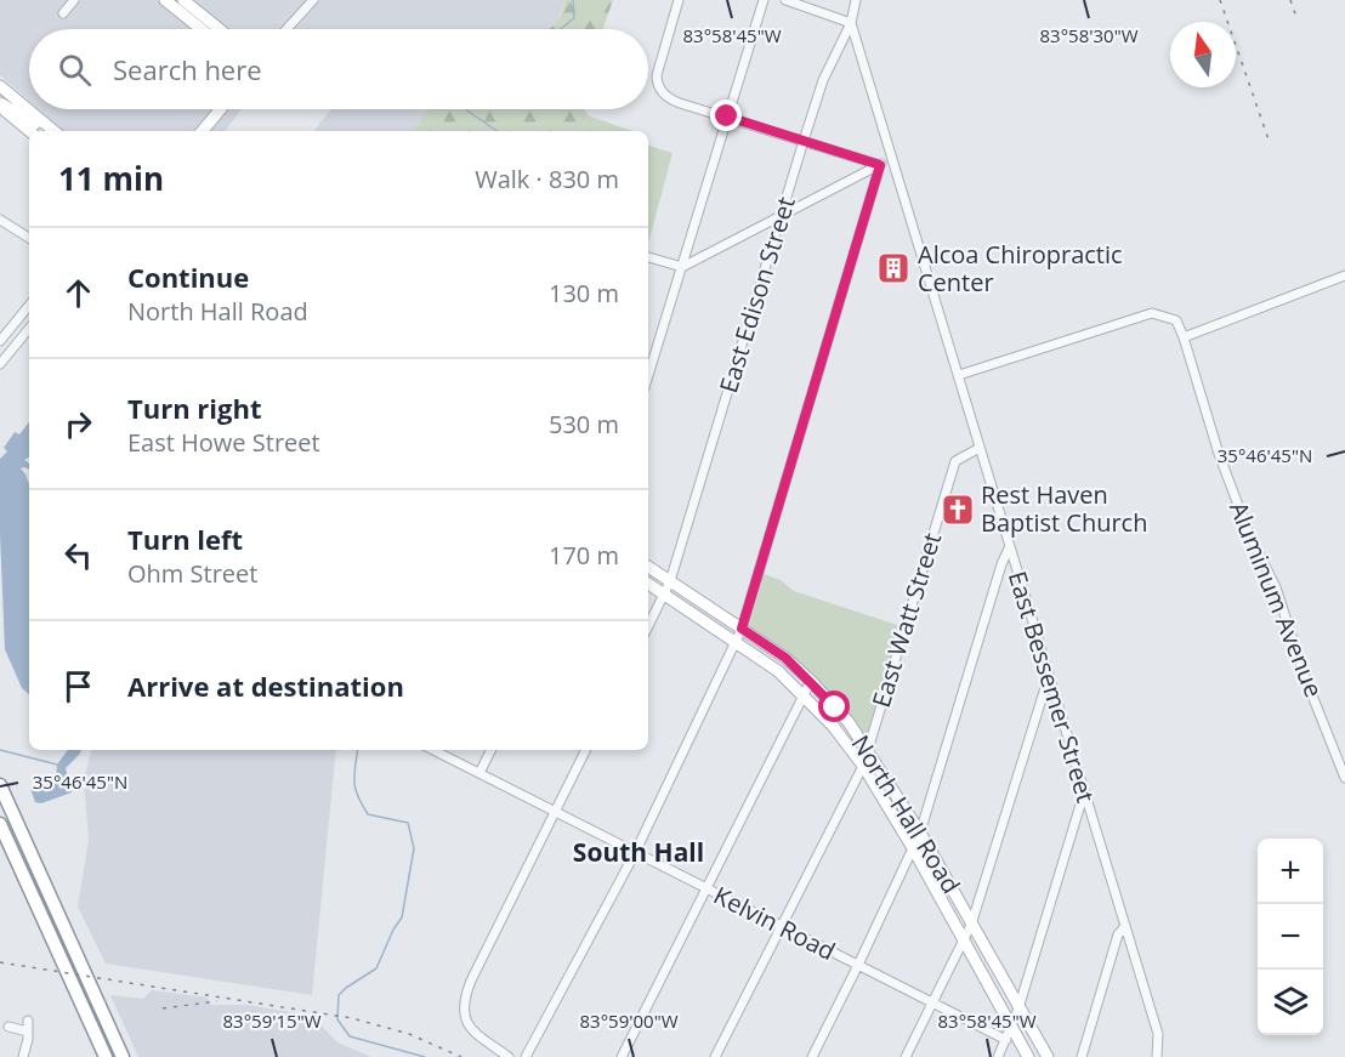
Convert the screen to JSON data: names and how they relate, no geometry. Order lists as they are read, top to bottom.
{
  "streets": {
    "main road": ["North Hall Road"],
    "street": [
      "East Edison Street",
      "Aluminum Avenue",
      "East Watt Street",
      "East Bessemer Street",
      "Kelvin Road"
    ]
  },
  "crossings": [
    ["East Edison Street", "East Bessemer Street"],
    ["East Edison Street", "North Hall Road"],
    ["East Watt Street", "East Bessemer Street"],
    ["East Watt Street", "North Hall Road"],
    ["East Watt Street", "Kelvin Road"]
  ],
  "districts": ["South Hall"],
  "places": {
    "building": ["Alcoa Chiropractic Center"],
    "church": ["Rest Haven Baptist Church"]
  },
  "north": "top",
  "page": {
    "search": "Search here",
    "heading": ["11 min", "Walk · 830 m"],
    "list": [
      ["Continue", "North Hall Road", "130 m"],
      ["Turn right", "East Howe Street", "530 m"],
      ["Turn left", "Ohm Street", "170 m"],
      "Arrive at destination"
    ],
    "map_buttons": ["+", "−"]
  },
  "coordinates": [
    "83°58'45\"W",
    "83°58'30\"W",
    "35°46'45\"N",
    "83°59'15\"W",
    "83°59'00\"W"
  ]
}
